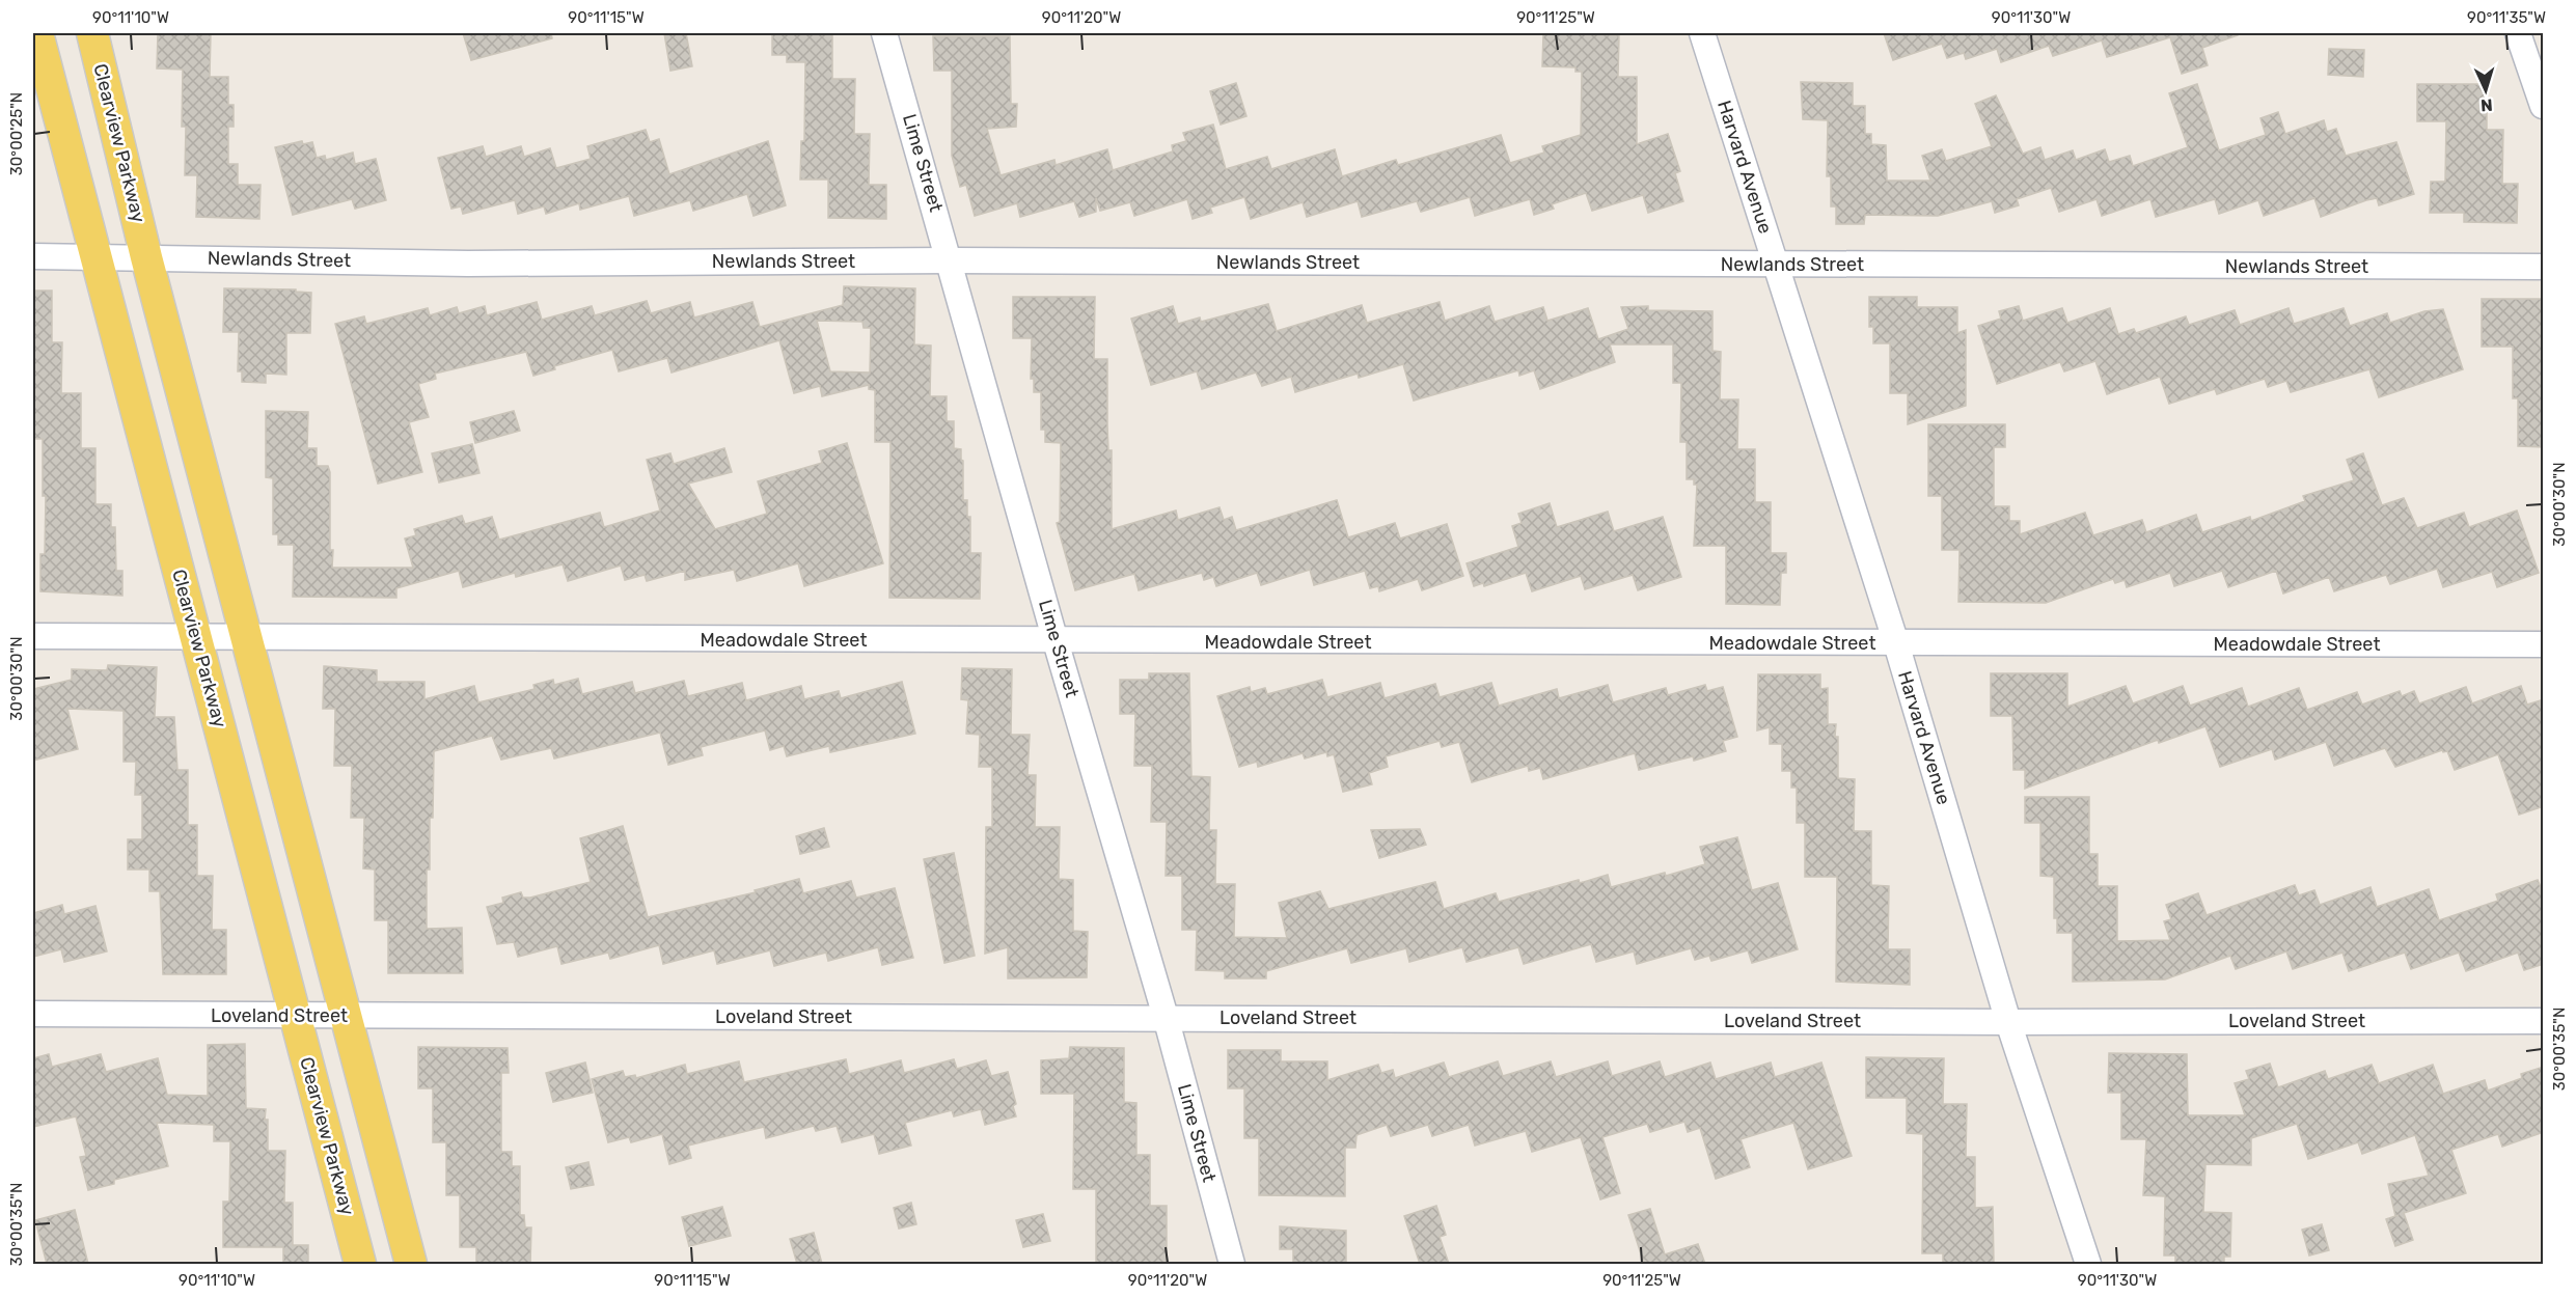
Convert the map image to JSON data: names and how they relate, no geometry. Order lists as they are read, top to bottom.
{
  "streets": {
    "main road": ["Clearview Parkway"],
    "street": [
      "Lime Street",
      "Harvard Avenue",
      "Newlands Street",
      "Meadowdale Street",
      "Loveland Street"
    ]
  },
  "crossings": [
    ["Clearview Parkway", "Newlands Street"],
    ["Clearview Parkway", "Meadowdale Street"],
    ["Clearview Parkway", "Loveland Street"],
    ["Lime Street", "Newlands Street"],
    ["Lime Street", "Meadowdale Street"],
    ["Lime Street", "Loveland Street"],
    ["Harvard Avenue", "Newlands Street"],
    ["Harvard Avenue", "Meadowdale Street"],
    ["Harvard Avenue", "Loveland Street"]
  ],
  "north": "bottom",
  "coordinates": [
    "90°11'10\"W",
    "90°11'15\"W",
    "90°11'20\"W",
    "90°11'25\"W",
    "90°11'30\"W",
    "90°11'35\"W",
    "30°00'25\"N",
    "30°00'30\"N",
    "30°00'35\"N"
  ]
}
